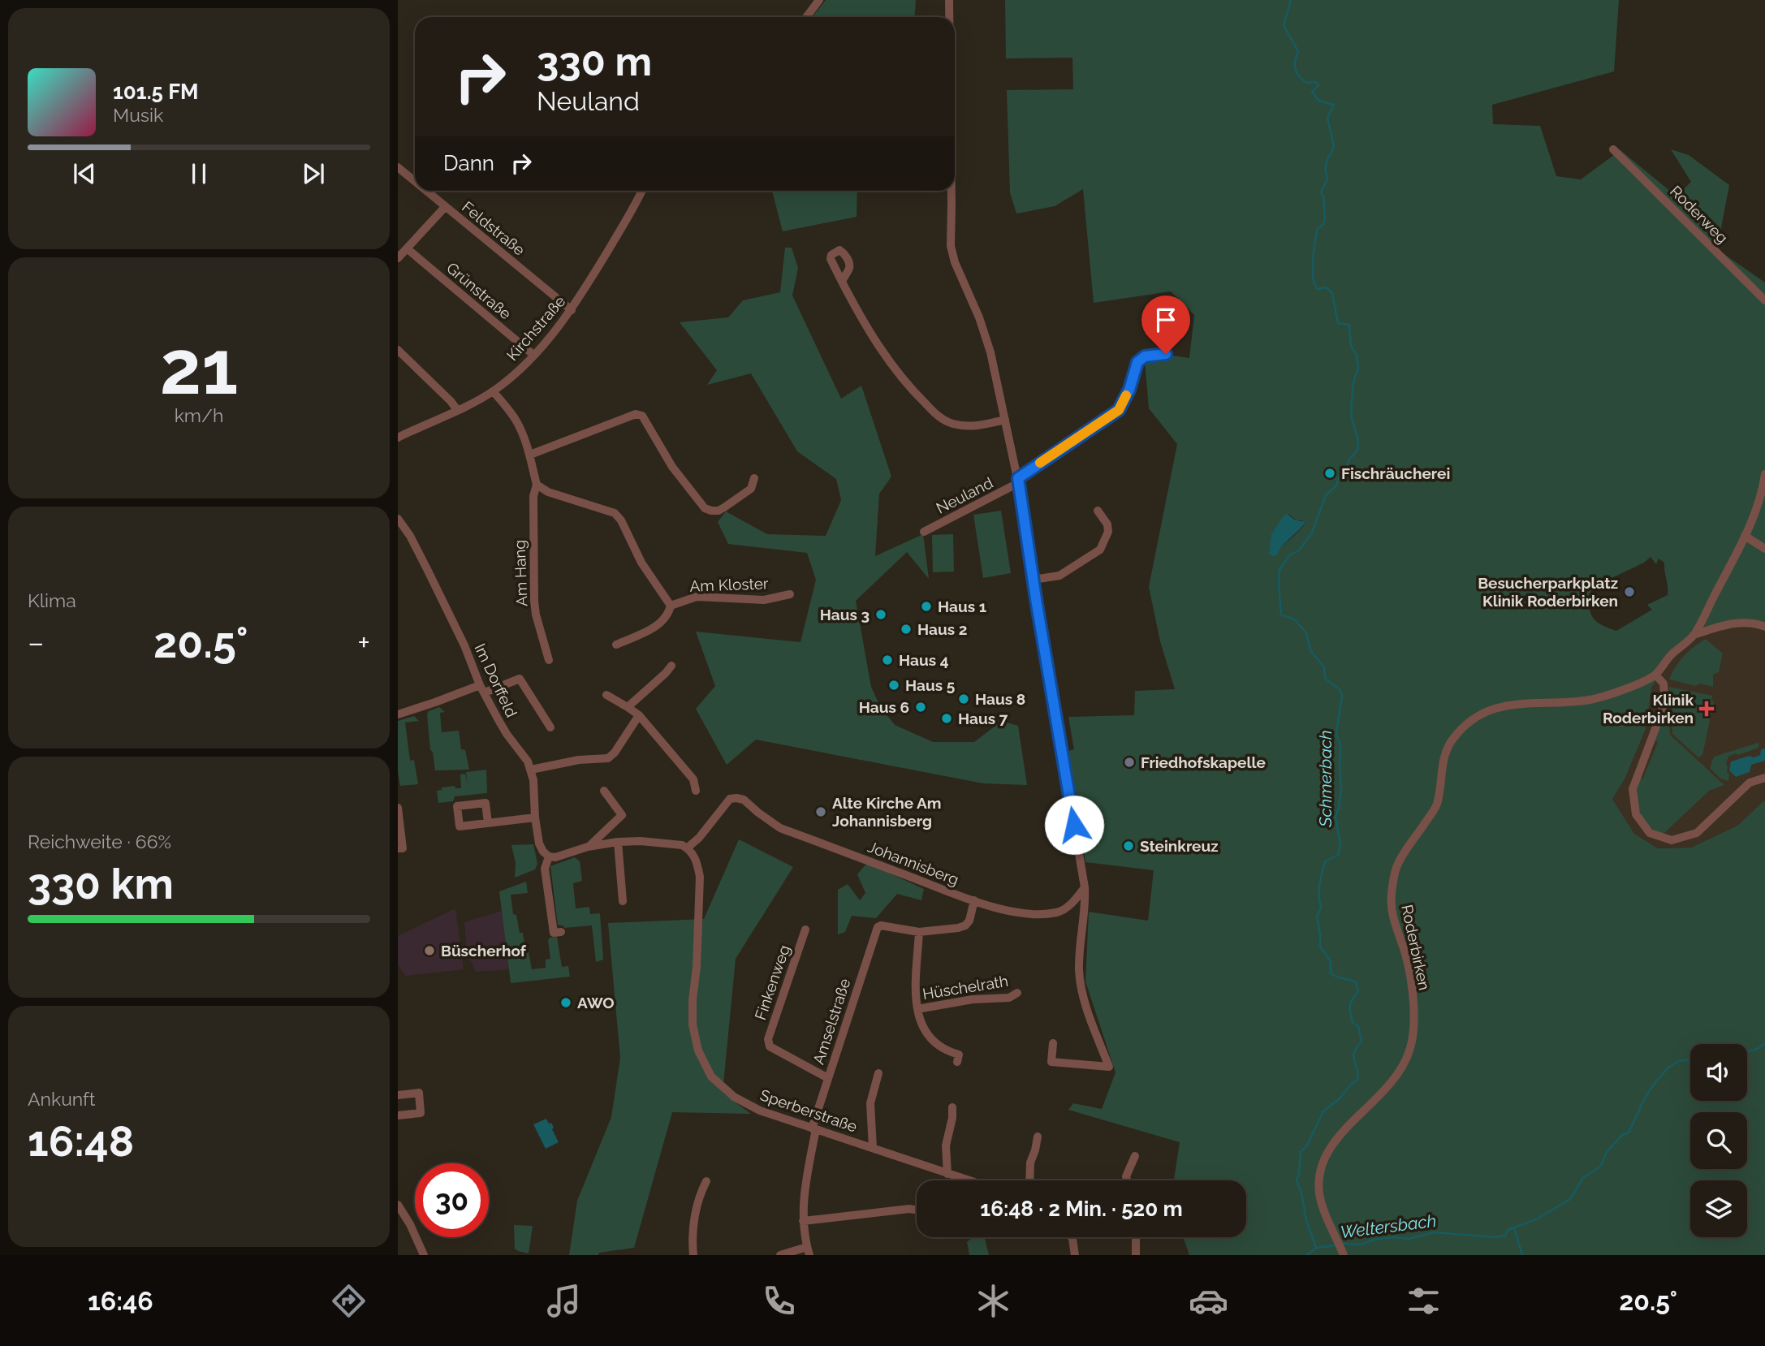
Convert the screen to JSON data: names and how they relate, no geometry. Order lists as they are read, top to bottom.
{
  "streets": {
    "street": [
      "Roderweg",
      "Feldstraße",
      "Grünstraße",
      "Kirchstraße",
      "Neuland",
      "Am Hang",
      "Am Kloster",
      "Im Dorffeld",
      "Johannisberg",
      "Roderbirken",
      "Finkenweg",
      "Hüschelrath",
      "Amselstraße",
      "Sperberstraße"
    ]
  },
  "crossings": [
    ["Feldstraße", "Kirchstraße"],
    ["Grünstraße", "Kirchstraße"],
    ["Am Hang", "Am Kloster"],
    ["Johannisberg", "Sperberstraße"],
    ["Finkenweg", "Amselstraße"],
    ["Hüschelrath", "Amselstraße"],
    ["Amselstraße", "Sperberstraße"]
  ],
  "water": ["Schmerbach", "Weltersbach"],
  "places": {
    "other": [
      "Fischräucherei",
      "Besucherparkplatz Klinik Roderbirken",
      "Haus 1",
      "Haus 3",
      "Haus 2",
      "Haus 4",
      "Haus 5",
      "Haus 8",
      "Haus 6",
      "Haus 7",
      "Friedhofskapelle",
      "Alte Kirche Am Johannisberg",
      "Steinkreuz",
      "Büscherhof",
      "AWO"
    ],
    "health": ["Klinik Roderbirken"]
  },
  "page": {
    "turn": ["330 m", "Neuland"],
    "song": ["101.5 FM", "Musik"],
    "then": "Dann",
    "tile": [
      ["21", "km/h"],
      "Klima",
      ["Reichweite · 66%", "330 km"],
      ["Ankunft", "16:48"]
    ],
    "heat": ["−", "20.5°", "+"],
    "limit": "30",
    "trip": "16:48 · 2 Min. · 520 m",
    "tabs": ["16:46", "20.5°"]
  }
}
